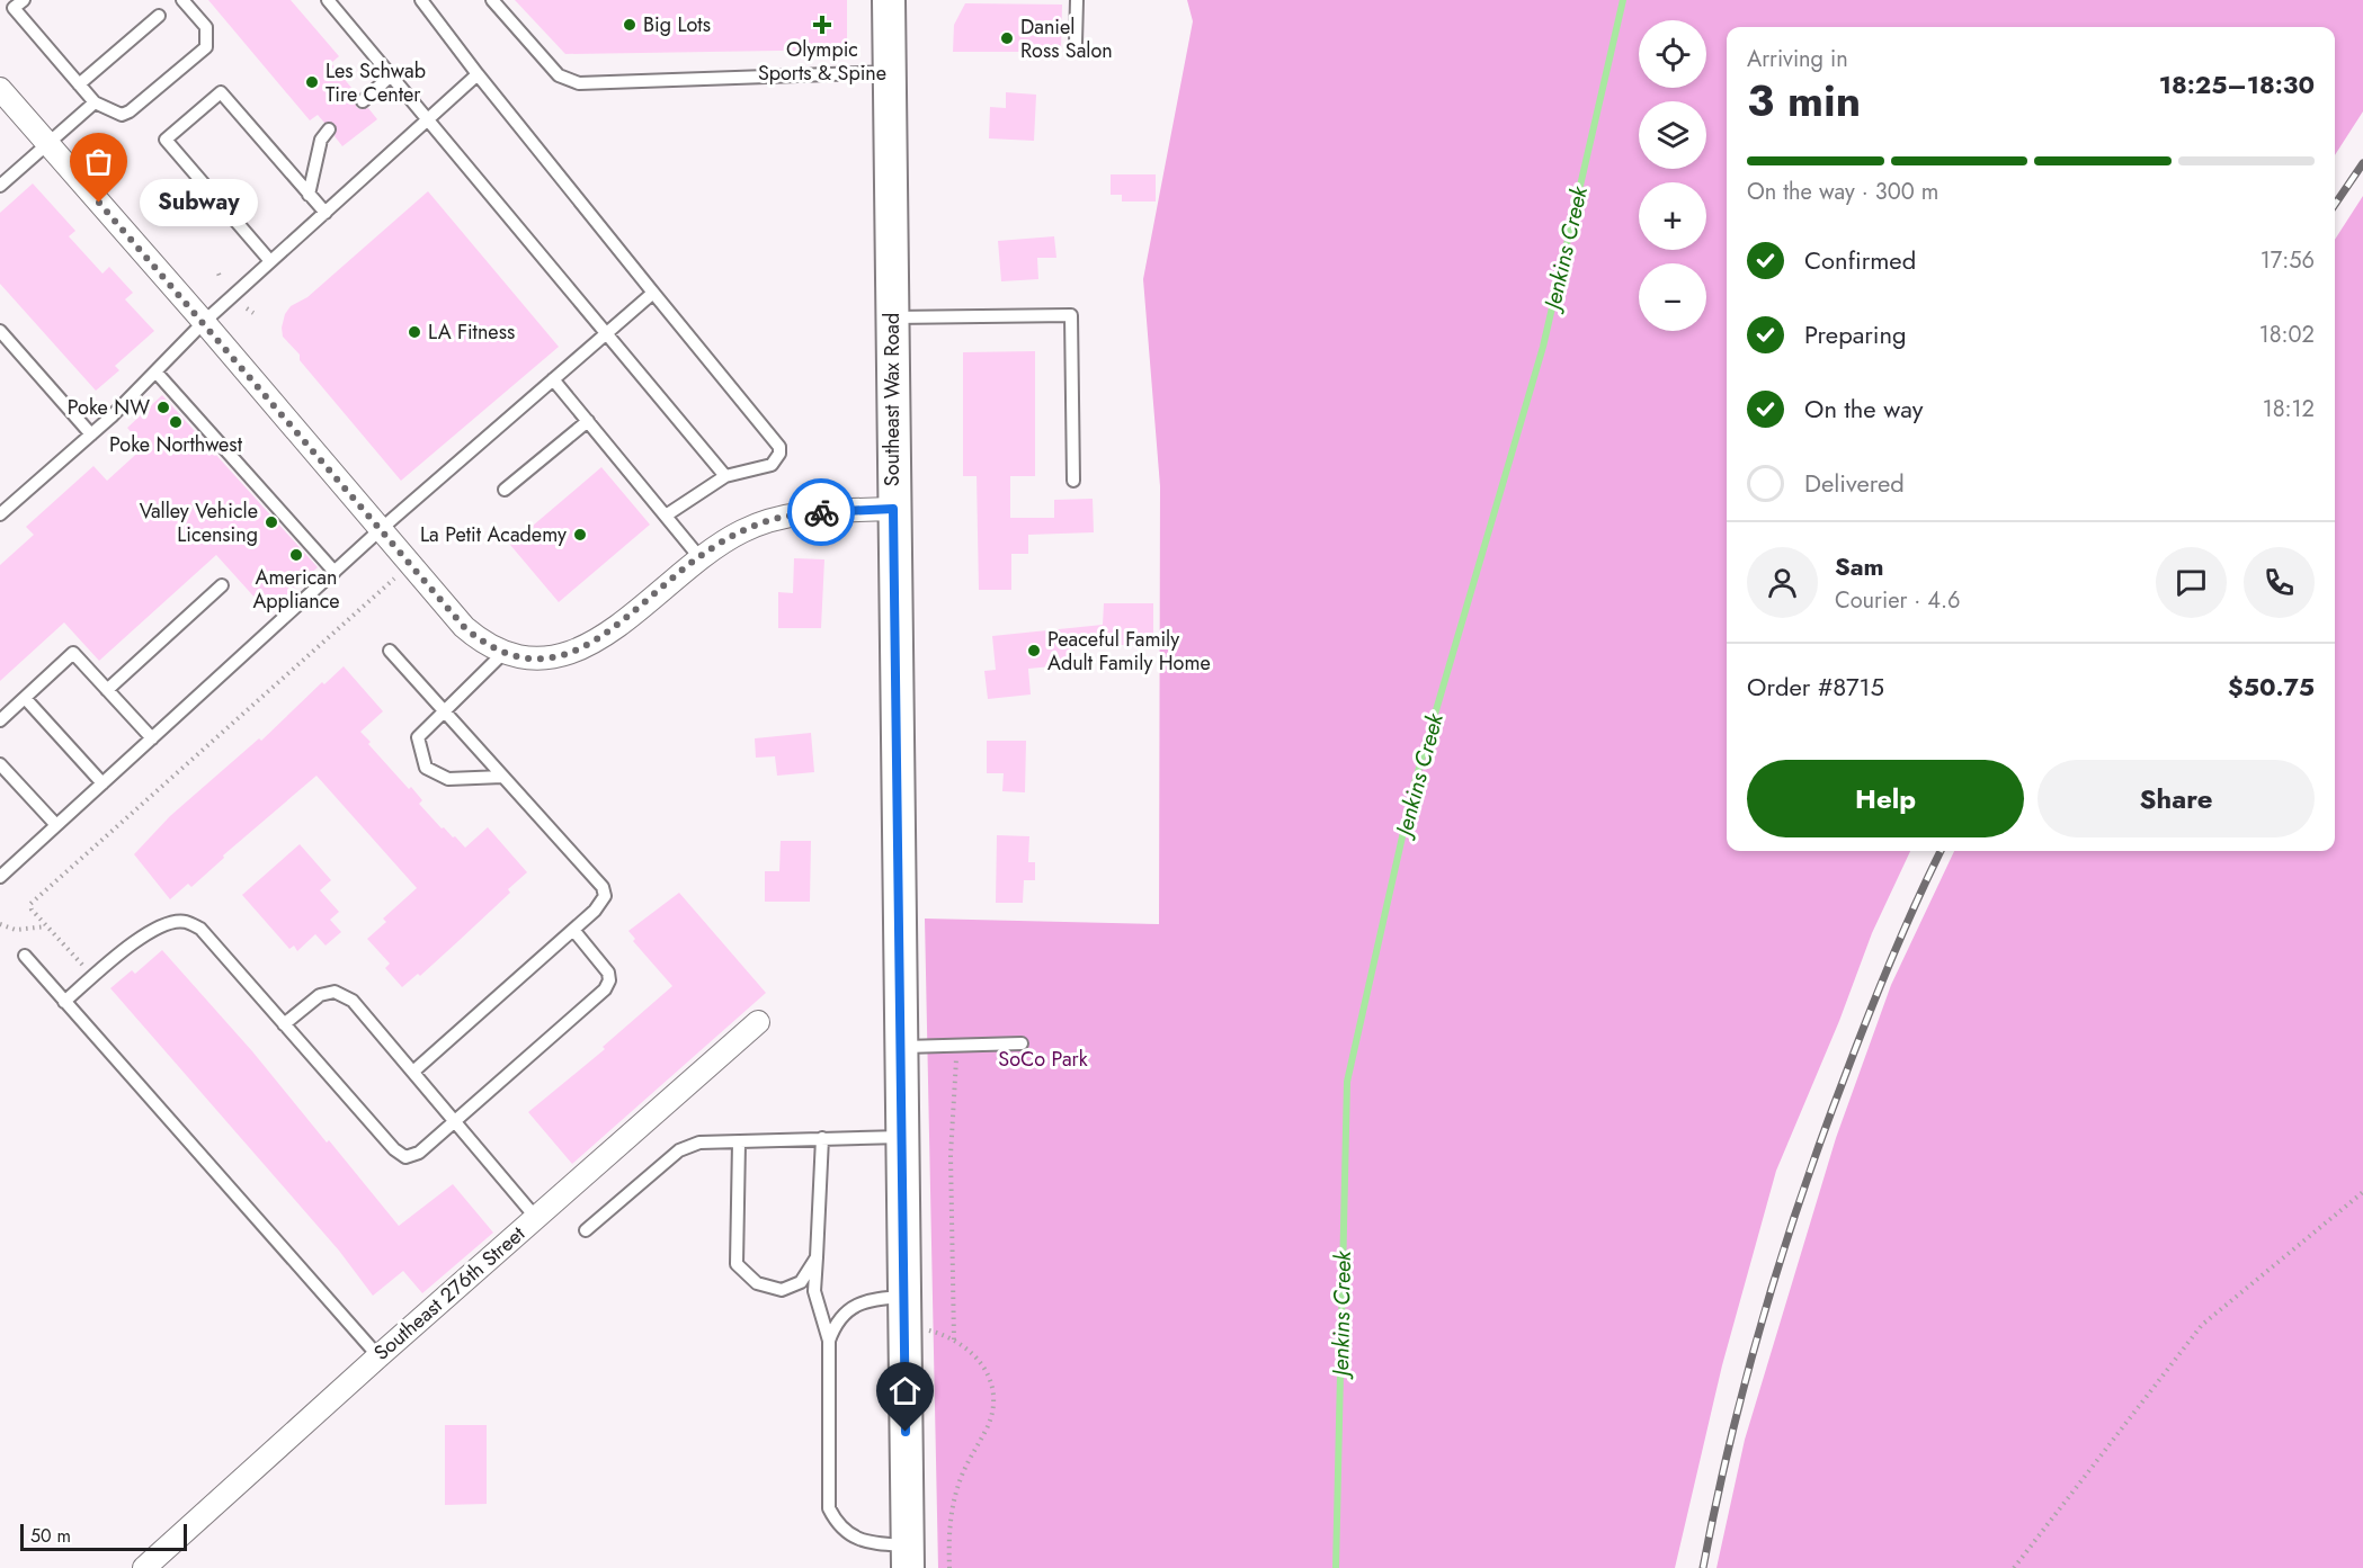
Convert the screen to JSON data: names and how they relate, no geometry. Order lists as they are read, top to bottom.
{
  "streets": {
    "street": ["Southeast Wax Road", "Southeast 276th Street"]
  },
  "water": ["Jenkins Creek"],
  "parks": ["SoCo Park"],
  "places": {
    "other": [
      "Big Lots",
      "Daniel Ross Salon",
      "Les Schwab Tire Center",
      "Subway",
      "LA Fitness",
      "Poke NW",
      "Poke Northwest",
      "Valley Vehicle Licensing",
      "La Petit Academy",
      "American Appliance",
      "Peaceful Family Adult Family Home"
    ],
    "health": ["Olympic Sports & Spine"]
  },
  "scale_bar": "50 m",
  "page": {
    "map_buttons": ["+", "−"],
    "heading": ["3 min", "Arriving in", "18:25–18:30"],
    "panel": [
      "Sam",
      "Courier · 4.6",
      "Order #8715",
      "$50.75"
    ],
    "bar": "On the way · 300 m",
    "bubble": "Subway",
    "list": [
      ["Confirmed", "17:56"],
      ["Preparing", "18:02"],
      ["On the way", "18:12"],
      "Delivered"
    ],
    "buttons": ["Help", "Share"],
    "scale": "50 m"
  }
}
